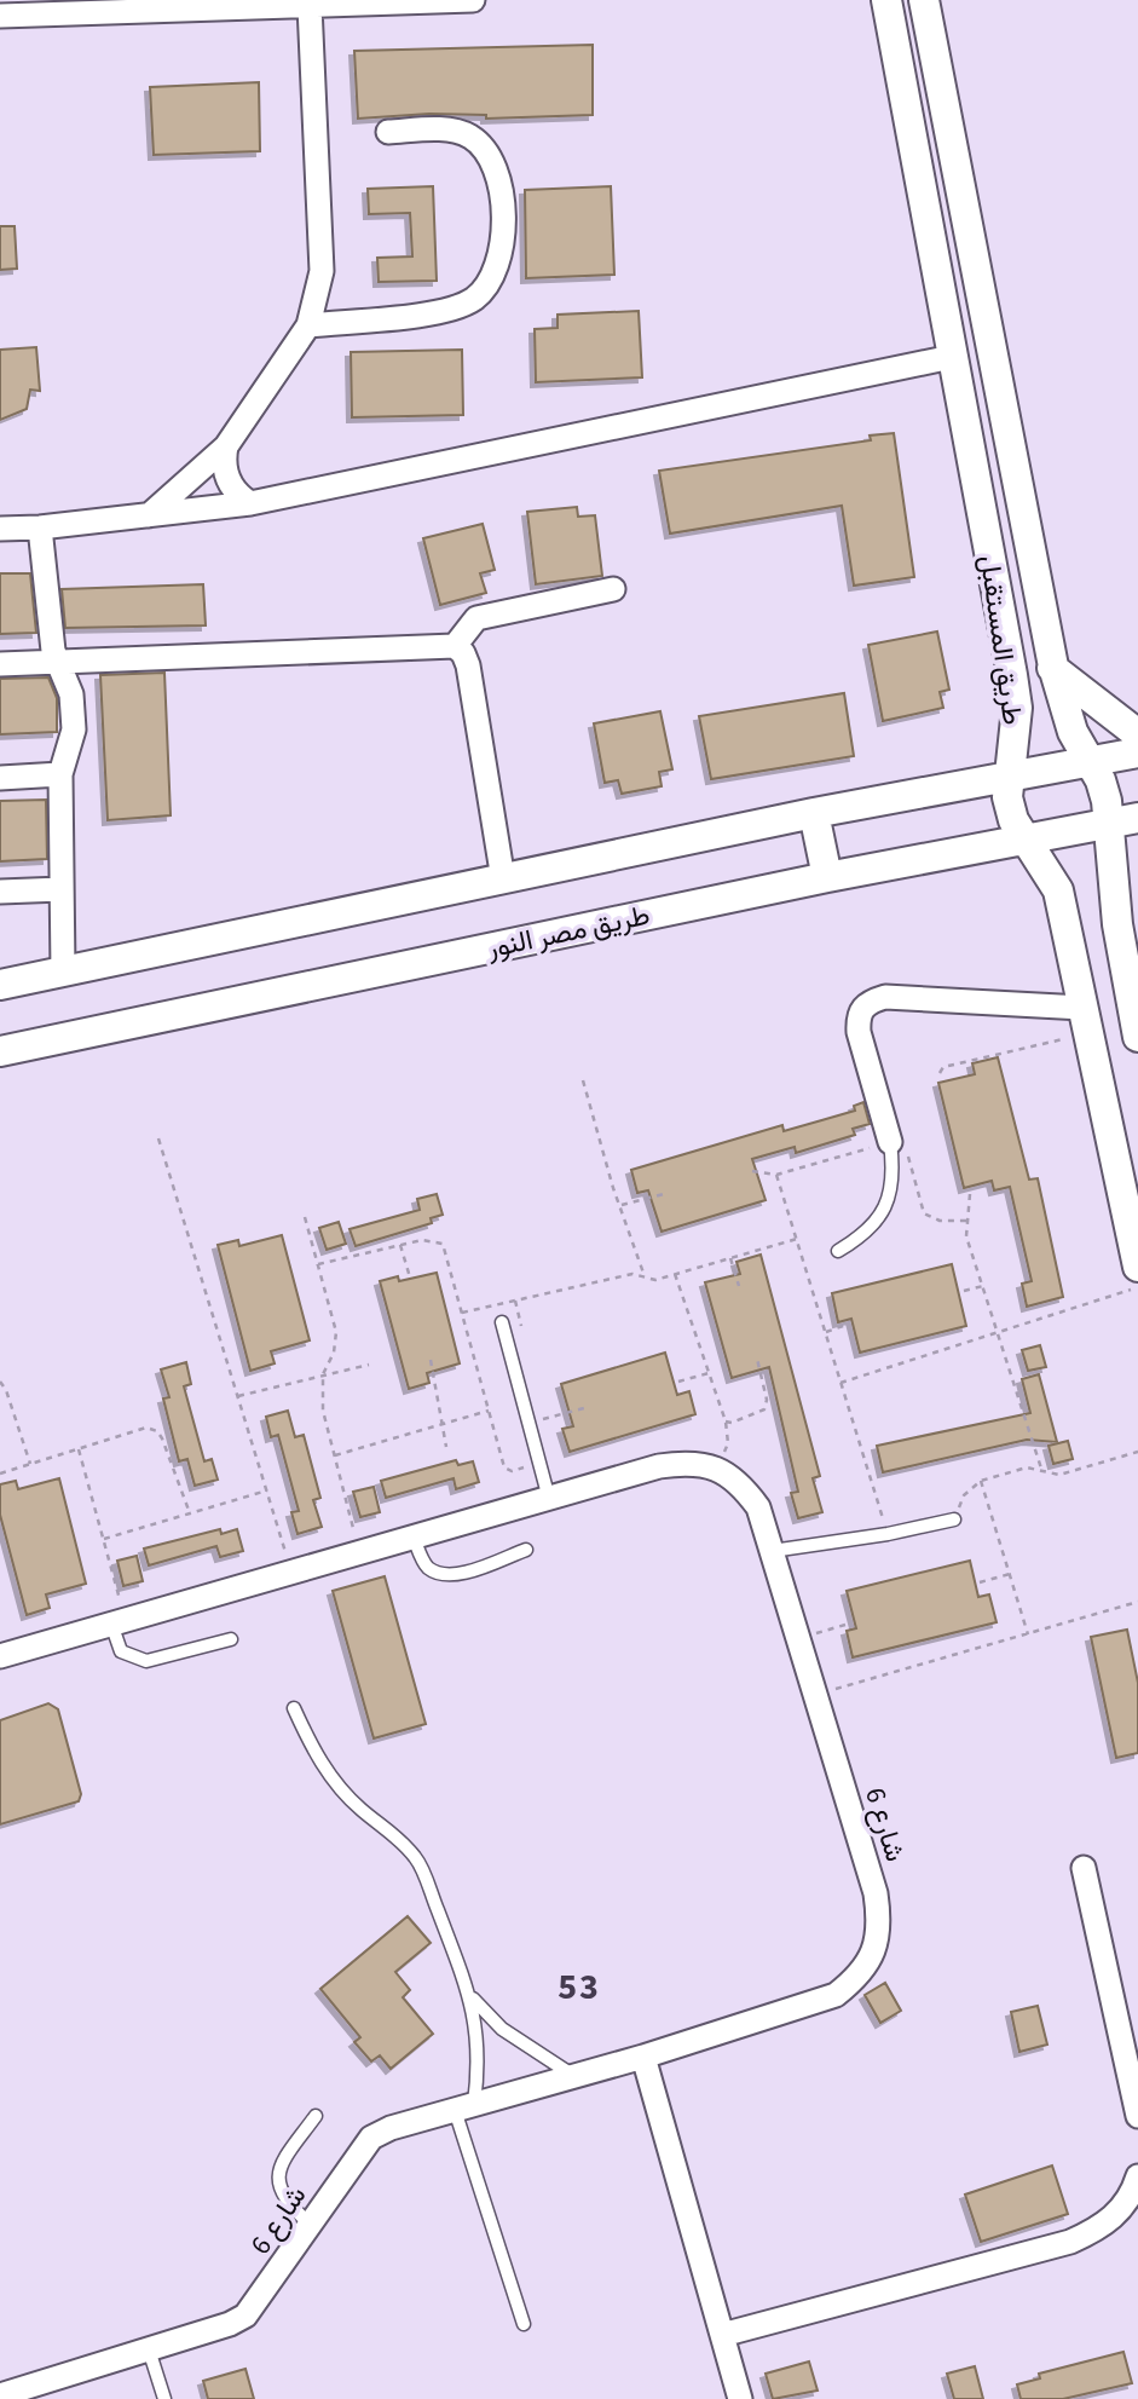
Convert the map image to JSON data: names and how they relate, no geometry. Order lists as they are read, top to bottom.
{
  "streets": {
    "street": ["طريق المستقبل", "طريق مصر النور", "شارع 6"]
  },
  "crossings": [
    ["طريق المستقبل", "طريق مصر النور"]
  ],
  "districts": ["53"]
}
